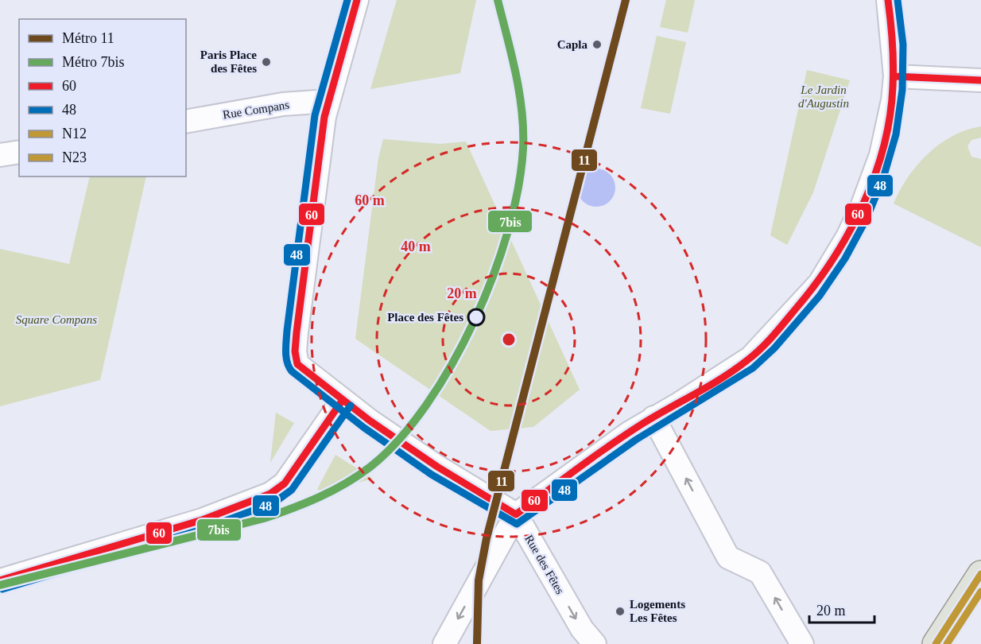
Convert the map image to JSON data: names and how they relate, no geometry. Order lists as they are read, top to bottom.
{
  "streets": {
    "street": ["Rue Compans", "Rue des Fêtes"]
  },
  "parks": ["Le Jardin d'Augustin", "Square Compans"],
  "places": [
    "Capla",
    "Paris Place des Fêtes",
    "Place des Fêtes",
    "Logements Les Fêtes"
  ],
  "lines": [
    "metro line 11",
    "metro line 7bis",
    "transit line 60",
    "transit line 48",
    "transit line N12",
    "transit line N23"
  ],
  "legend": [
    "Métro 11",
    "Métro 7bis",
    "60",
    "48",
    "N12",
    "N23"
  ],
  "scale_bar": "20 m",
  "rings": ["60 m", "40 m", "20 m"]
}
